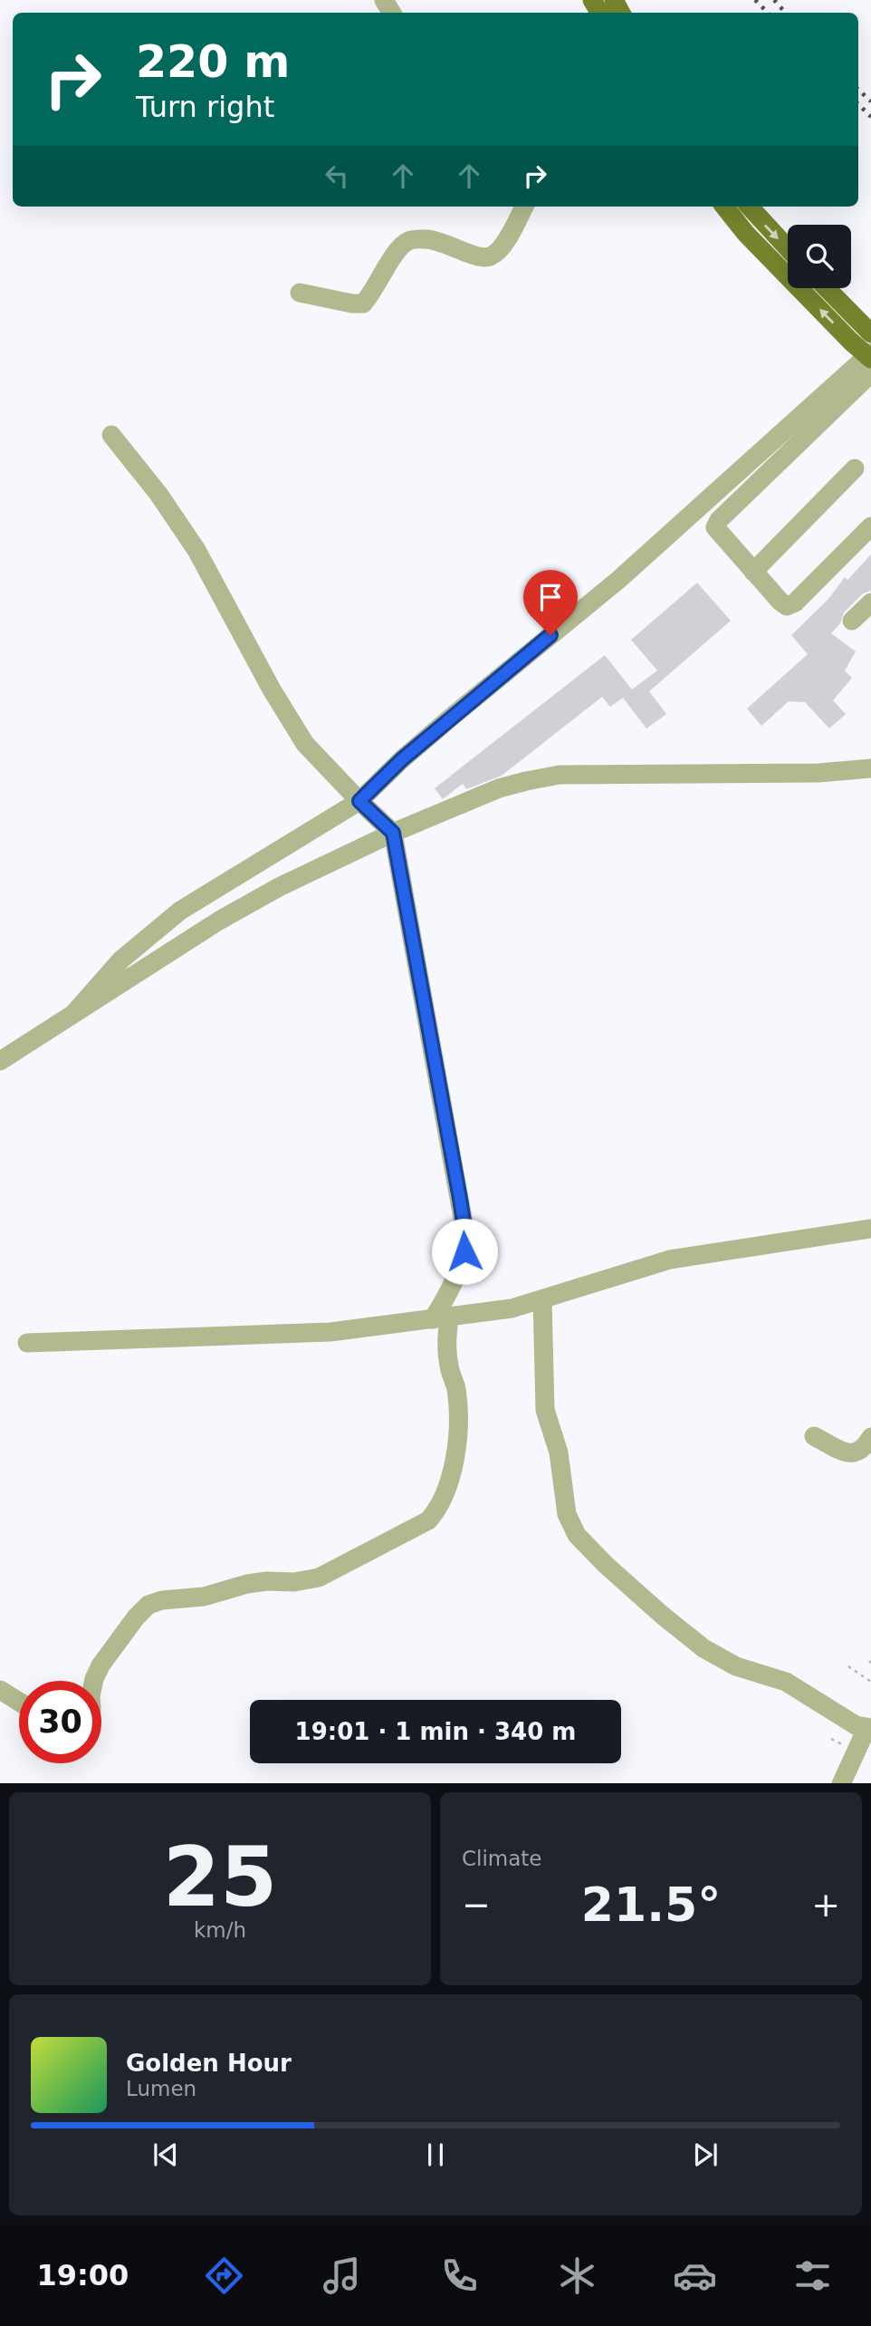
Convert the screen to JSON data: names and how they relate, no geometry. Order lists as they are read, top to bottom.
{
  "page": {
    "turn": ["220 m", "Turn right"],
    "limit": "30",
    "trip": "19:01 · 1 min · 340 m",
    "tile": [
      ["25", "km/h"],
      "Climate"
    ],
    "heat": ["−", "21.5°", "+"],
    "song": ["Golden Hour", "Lumen"],
    "tabs": "19:00"
  }
}
